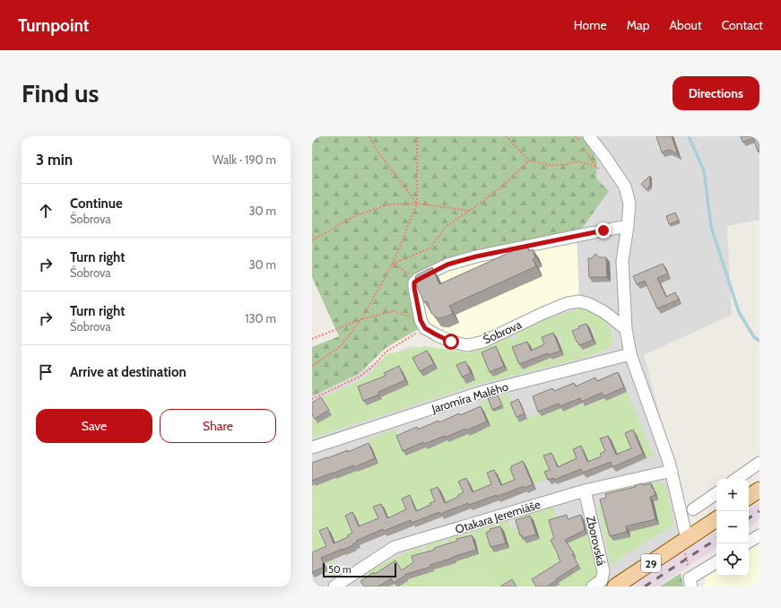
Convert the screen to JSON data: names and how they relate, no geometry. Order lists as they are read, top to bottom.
{
  "streets": {
    "main road": ["29"],
    "street": [
      "Šobrova",
      "Jaromíra Malého",
      "Otakara Jeremiáše",
      "Zborovská"
    ]
  },
  "crossings": [
    ["Otakara Jeremiáše", "Zborovská"]
  ],
  "scale_bar": "50 m",
  "page": {
    "header": "Turnpoint",
    "nav": [
      "Home",
      "Map",
      "About",
      "Contact"
    ],
    "buttons": [
      "Directions",
      ["Save", "Share"]
    ],
    "title": "Find us",
    "heading": ["3 min", "Walk · 190 m"],
    "list": [
      ["Continue", "Šobrova", "30 m"],
      ["Turn right", "Šobrova", "30 m"],
      ["Turn right", "Šobrova", "130 m"],
      "Arrive at destination"
    ],
    "map_buttons": ["+", "−"],
    "scale": "50 m"
  }
}
